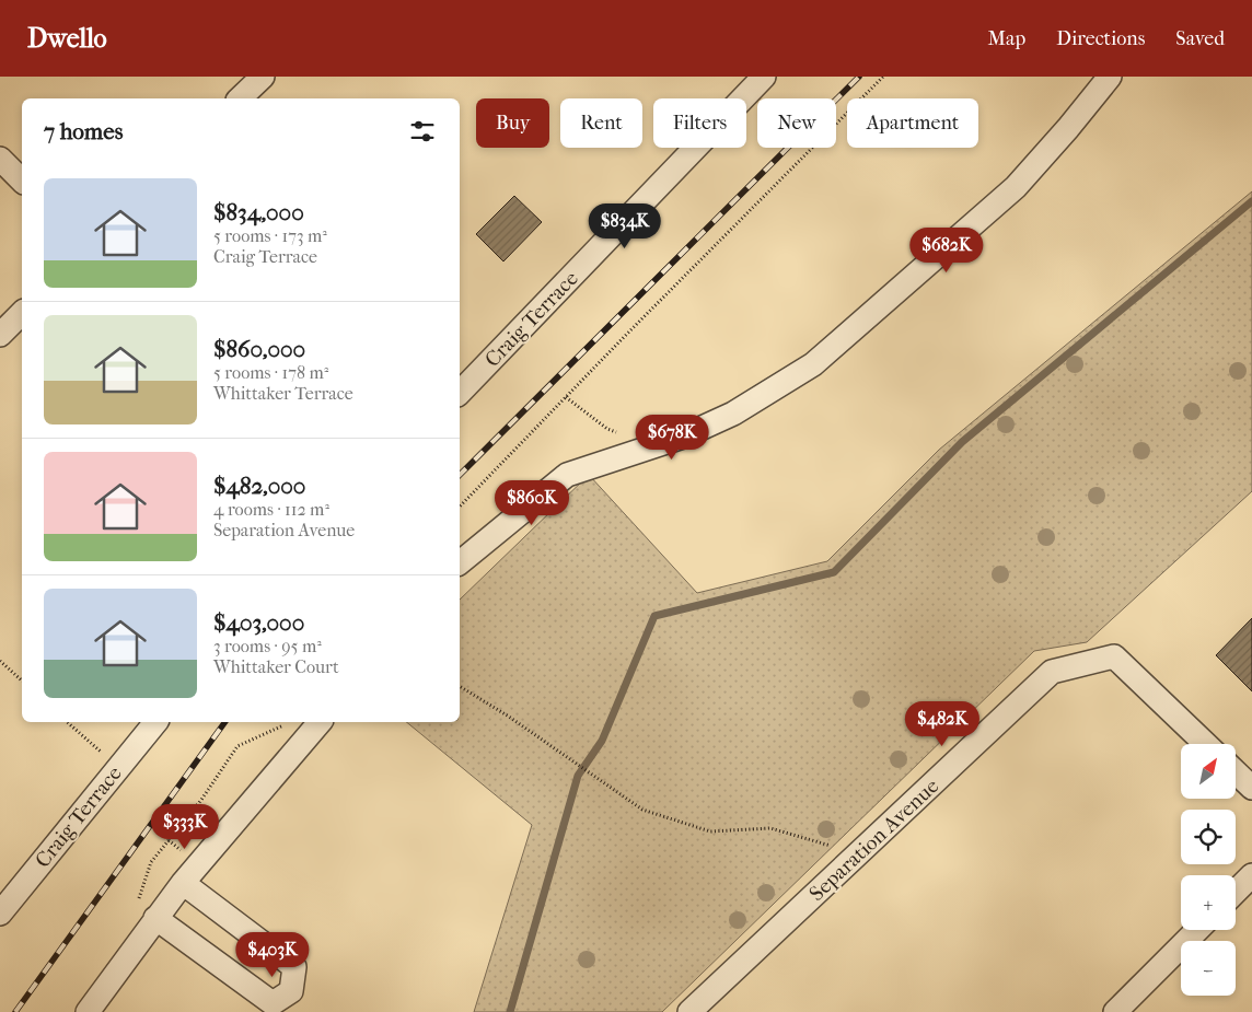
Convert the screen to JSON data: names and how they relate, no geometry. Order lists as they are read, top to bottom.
{
  "streets": {
    "street": ["Craig Terrace", "Separation Avenue"]
  },
  "north": "top right",
  "page": {
    "header": "Dwello",
    "nav": ["Map", "Directions", "Saved"],
    "chip": [
      "Buy",
      "Rent",
      "Filters",
      "New",
      "Apartment"
    ],
    "heading": "7 homes",
    "list": [
      {
        "name": "$834,000",
        "note": "5 rooms · 173 m² · Craig Terrace"
      },
      {
        "name": "$860,000",
        "note": "5 rooms · 178 m² · Whittaker Terrace"
      },
      {
        "name": "$482,000",
        "note": "4 rooms · 112 m² · Separation Avenue"
      },
      {
        "name": "$403,000",
        "note": "3 rooms · 95 m² · Whittaker Court"
      }
    ],
    "price": [
      "$834K",
      "$682K",
      "$678K",
      "$860K",
      "$482K",
      "$333K",
      "$403K"
    ],
    "map_buttons": ["+", "−"]
  }
}
